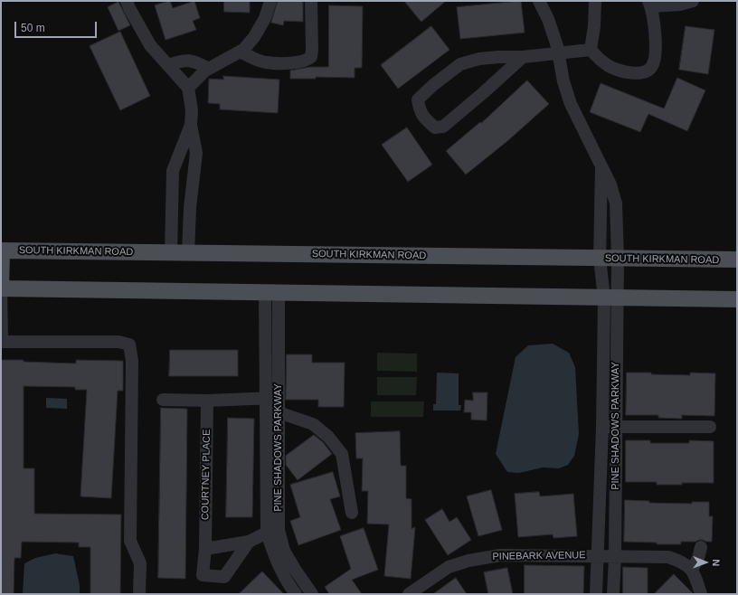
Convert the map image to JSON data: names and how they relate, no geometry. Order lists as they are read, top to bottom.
{
  "streets": {
    "main road": ["SOUTH KIRKMAN ROAD"],
    "street": ["PINE SHADOWS PARKWAY", "COURTNEY PLACE", "PINEBARK AVENUE"]
  },
  "crossings": [
    ["SOUTH KIRKMAN ROAD", "PINE SHADOWS PARKWAY"],
    ["PINE SHADOWS PARKWAY", "PINEBARK AVENUE"]
  ],
  "scale_bar": "50 m",
  "north": "right"
}
